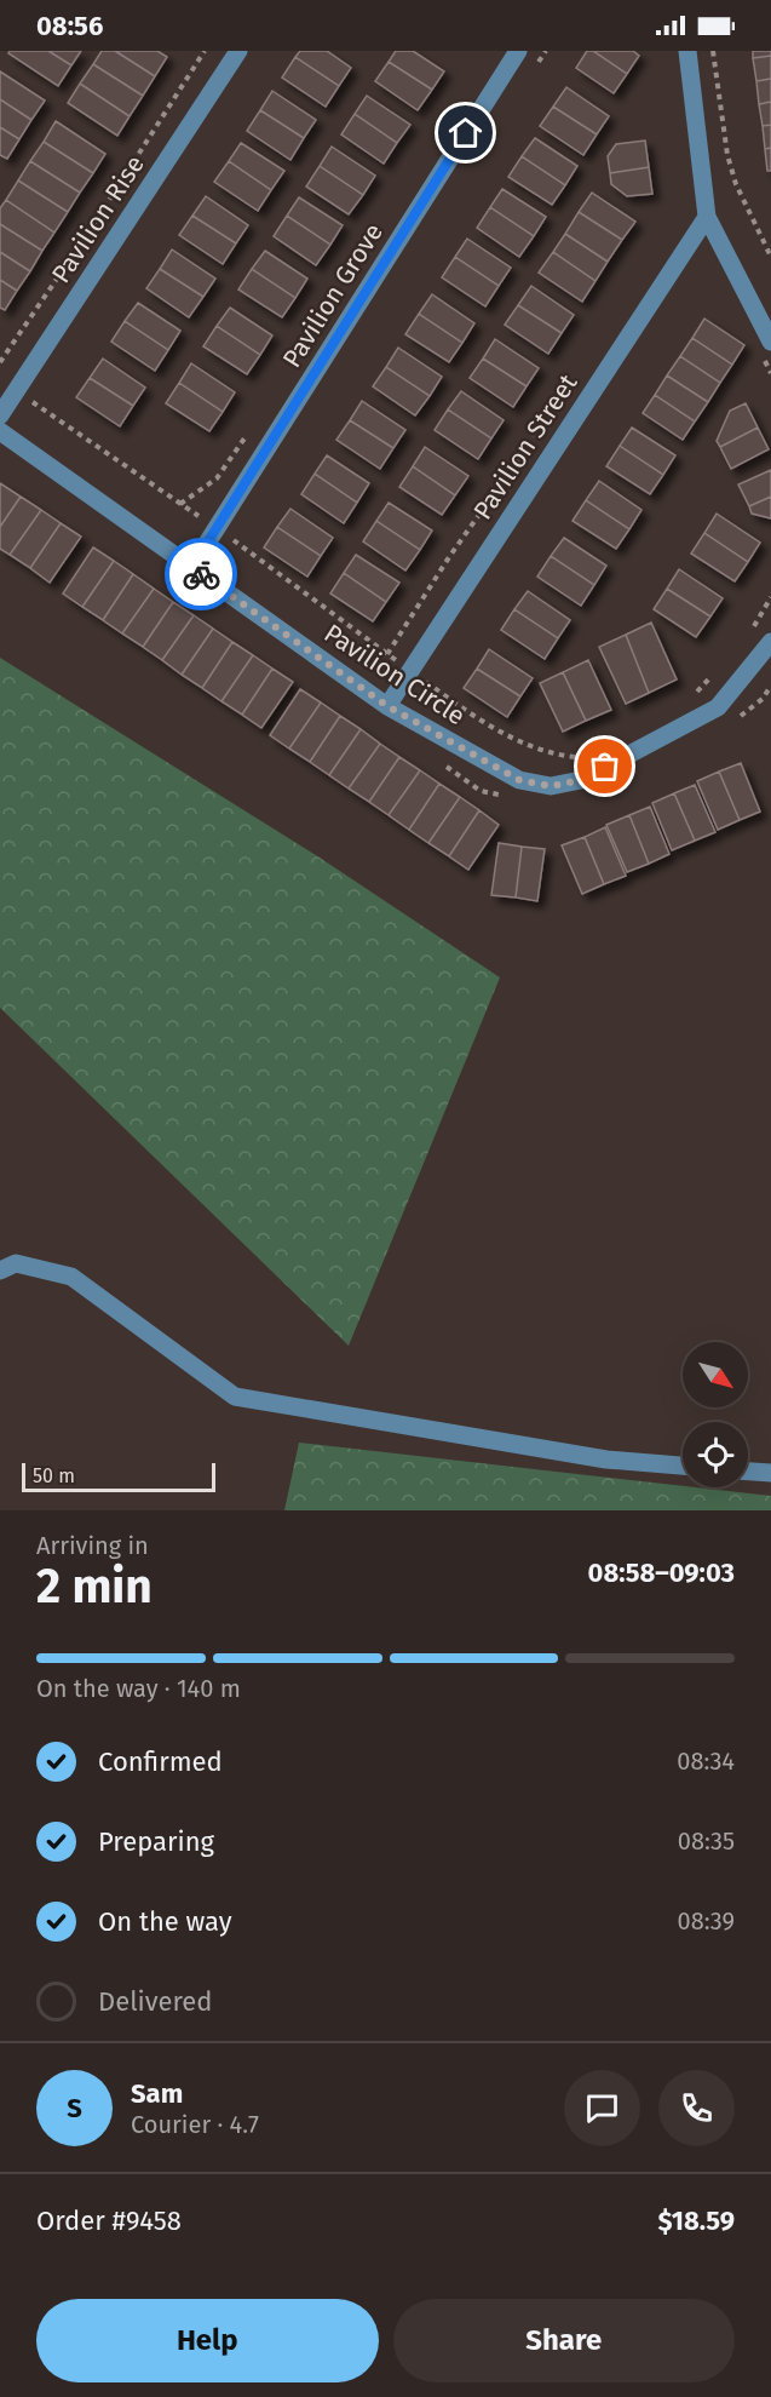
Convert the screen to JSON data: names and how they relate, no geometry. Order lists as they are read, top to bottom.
{
  "streets": {
    "street": [
      "Pavilion Rise",
      "Pavilion Grove",
      "Pavilion Street",
      "Pavilion Circle"
    ]
  },
  "crossings": [
    ["Pavilion Grove", "Pavilion Circle"],
    ["Pavilion Street", "Pavilion Circle"]
  ],
  "scale_bar": "50 m",
  "north": "bottom right",
  "page": {
    "status": "08:56",
    "scale": "50 m",
    "heading": ["2 min", "Arriving in", "08:58–09:03"],
    "panel": [
      "Sam",
      "Courier · 4.7",
      "Order #9458",
      "$18.59"
    ],
    "bar": "On the way · 140 m",
    "list": [
      ["Confirmed", "08:34"],
      ["Preparing", "08:35"],
      ["On the way", "08:39"],
      "Delivered"
    ],
    "round": "S",
    "buttons": ["Help", "Share"]
  }
}
